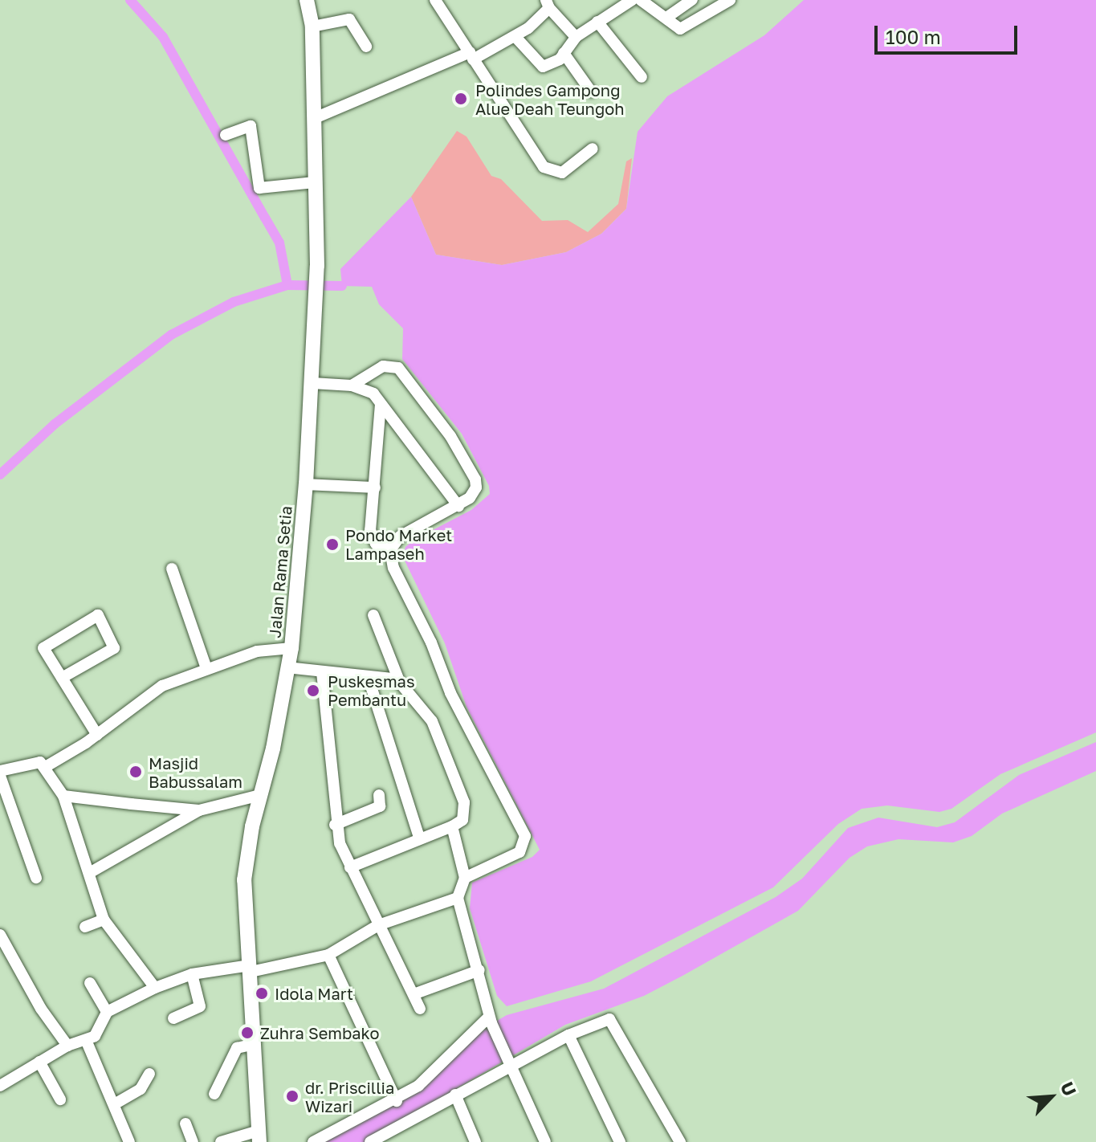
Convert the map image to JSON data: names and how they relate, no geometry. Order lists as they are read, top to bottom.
{
  "streets": {
    "street": ["Jalan Rama Setia"]
  },
  "places": [
    "Polindes Gampong Alue Deah Teungoh",
    "Pondo Market Lampaseh",
    "Puskesmas Pembantu",
    "Masjid Babussalam",
    "Idola Mart",
    "Zuhra Sembako",
    "dr. Priscillia Wizari"
  ],
  "scale_bar": "100 m",
  "north": "top right"
}
